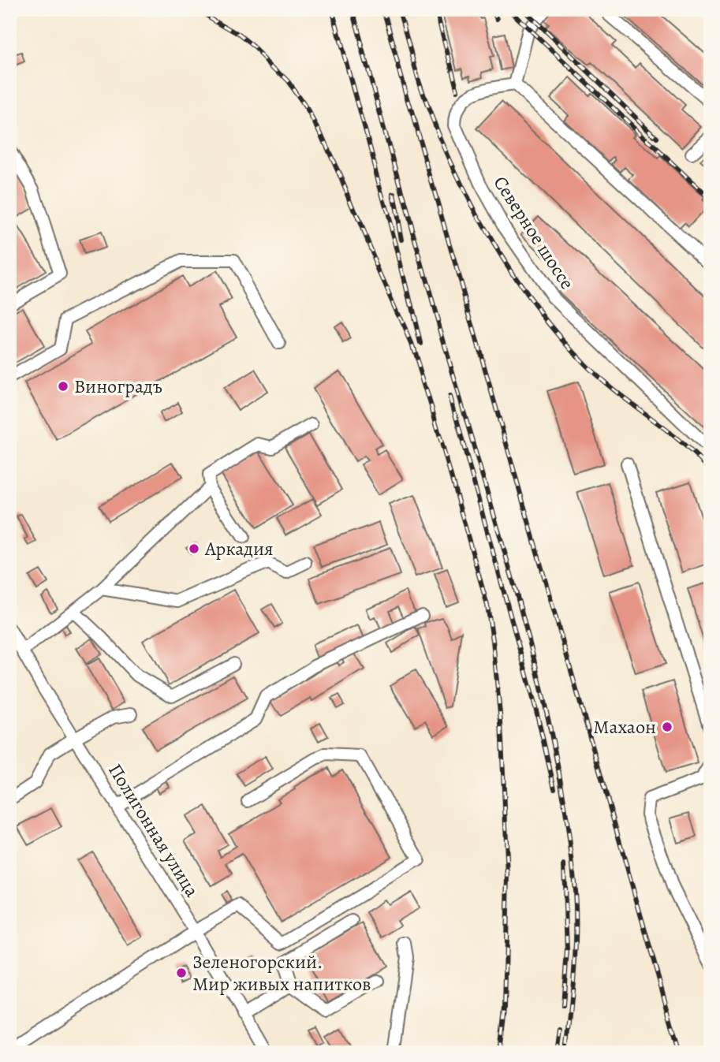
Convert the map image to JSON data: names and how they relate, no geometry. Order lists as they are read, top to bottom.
{
  "streets": {
    "lane": ["Северное шоссе", "Полигонная улица"]
  },
  "places": [
    "Виноградъ",
    "Аркадия",
    "Махаон",
    "Зеленогорский. Мир живых напитков"
  ]
}
